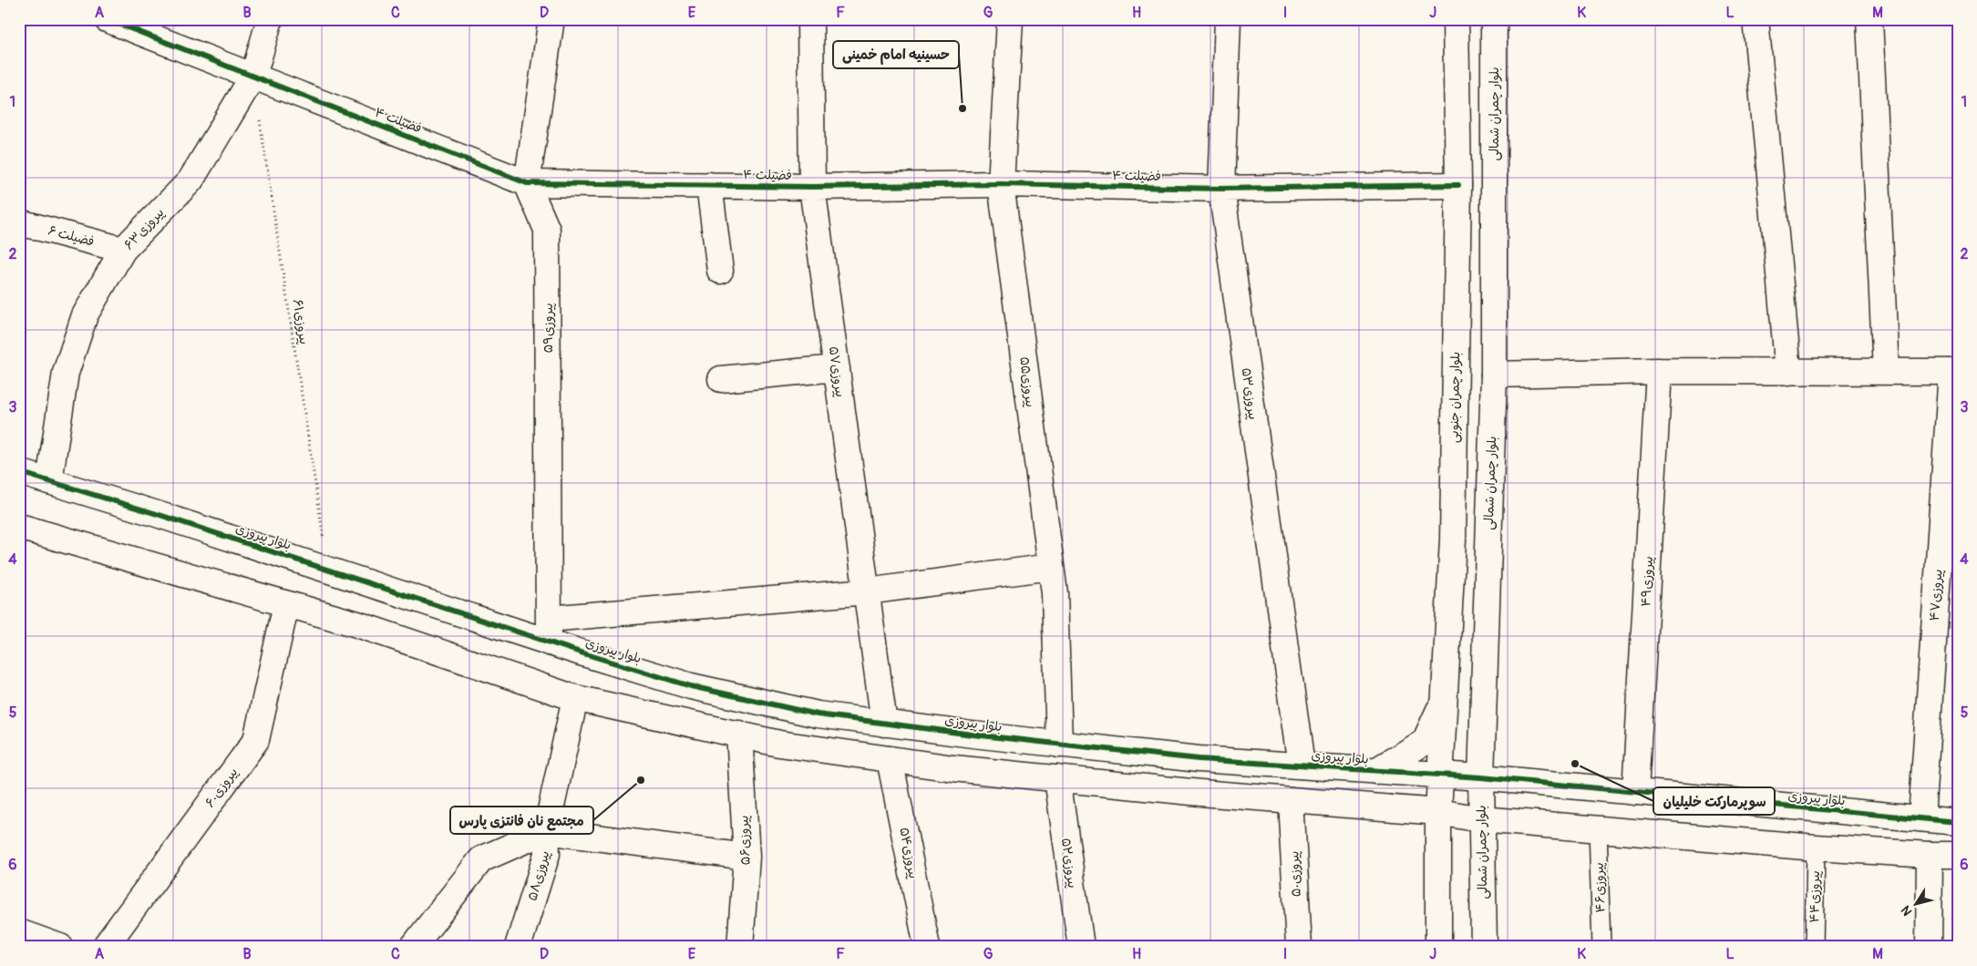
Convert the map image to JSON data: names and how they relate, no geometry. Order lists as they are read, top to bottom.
{
  "streets": {
    "street": [
      "بلوار چمران شمالی",
      "فضیلت ۴",
      "پیروزی۶۳",
      "فضیلت ۶",
      "پیروزی۵۹",
      "پیروزی۵۷",
      "پیروزی۵۵",
      "پیروزی۵۳",
      "بلوار چمران جنوبی",
      "بلوار پیروزی",
      "پیروزی۴۹",
      "پیروزی۴۷",
      "پیروزی۶۰",
      "پیروزی۵۶",
      "پیروزی۵۴",
      "پیروزی۵۲",
      "پیروزی۵۰",
      "پیروزی۵۸"
    ],
    "lane": ["پیروزی۴۶", "پیروزی۴۴"],
    "path": ["پیروزی۶۱"]
  },
  "crossings": [
    ["بلوار چمران شمالی", "بلوار پیروزی"],
    ["فضیلت ۴", "پیروزی۶۳"],
    ["فضیلت ۴", "پیروزی۵۹"],
    ["فضیلت ۴", "پیروزی۵۷"],
    ["فضیلت ۴", "پیروزی۵۵"],
    ["فضیلت ۴", "پیروزی۵۳"],
    ["فضیلت ۴", "بلوار چمران جنوبی"],
    ["پیروزی۶۳", "فضیلت ۶"],
    ["پیروزی۶۳", "بلوار پیروزی"],
    ["پیروزی۶۱", "بلوار پیروزی"],
    ["پیروزی۵۹", "بلوار پیروزی"],
    ["پیروزی۵۷", "بلوار پیروزی"],
    ["پیروزی۵۵", "بلوار پیروزی"],
    ["پیروزی۵۳", "بلوار پیروزی"],
    ["بلوار چمران جنوبی", "بلوار پیروزی"],
    ["بلوار پیروزی", "پیروزی۴۹"],
    ["بلوار پیروزی", "پیروزی۴۷"]
  ],
  "places": ["حسینیه امام خمینی", "سوپرمارکت خلیلیان", "مجتمع نان فانتزی پارس"],
  "north": "bottom left",
  "grid": {
    "columns": [
      "A",
      "B",
      "C",
      "D",
      "E",
      "F",
      "G",
      "H",
      "I",
      "J",
      "K",
      "L",
      "M"
    ],
    "rows": [
      "1",
      "2",
      "3",
      "4",
      "5",
      "6"
    ]
  }
}
